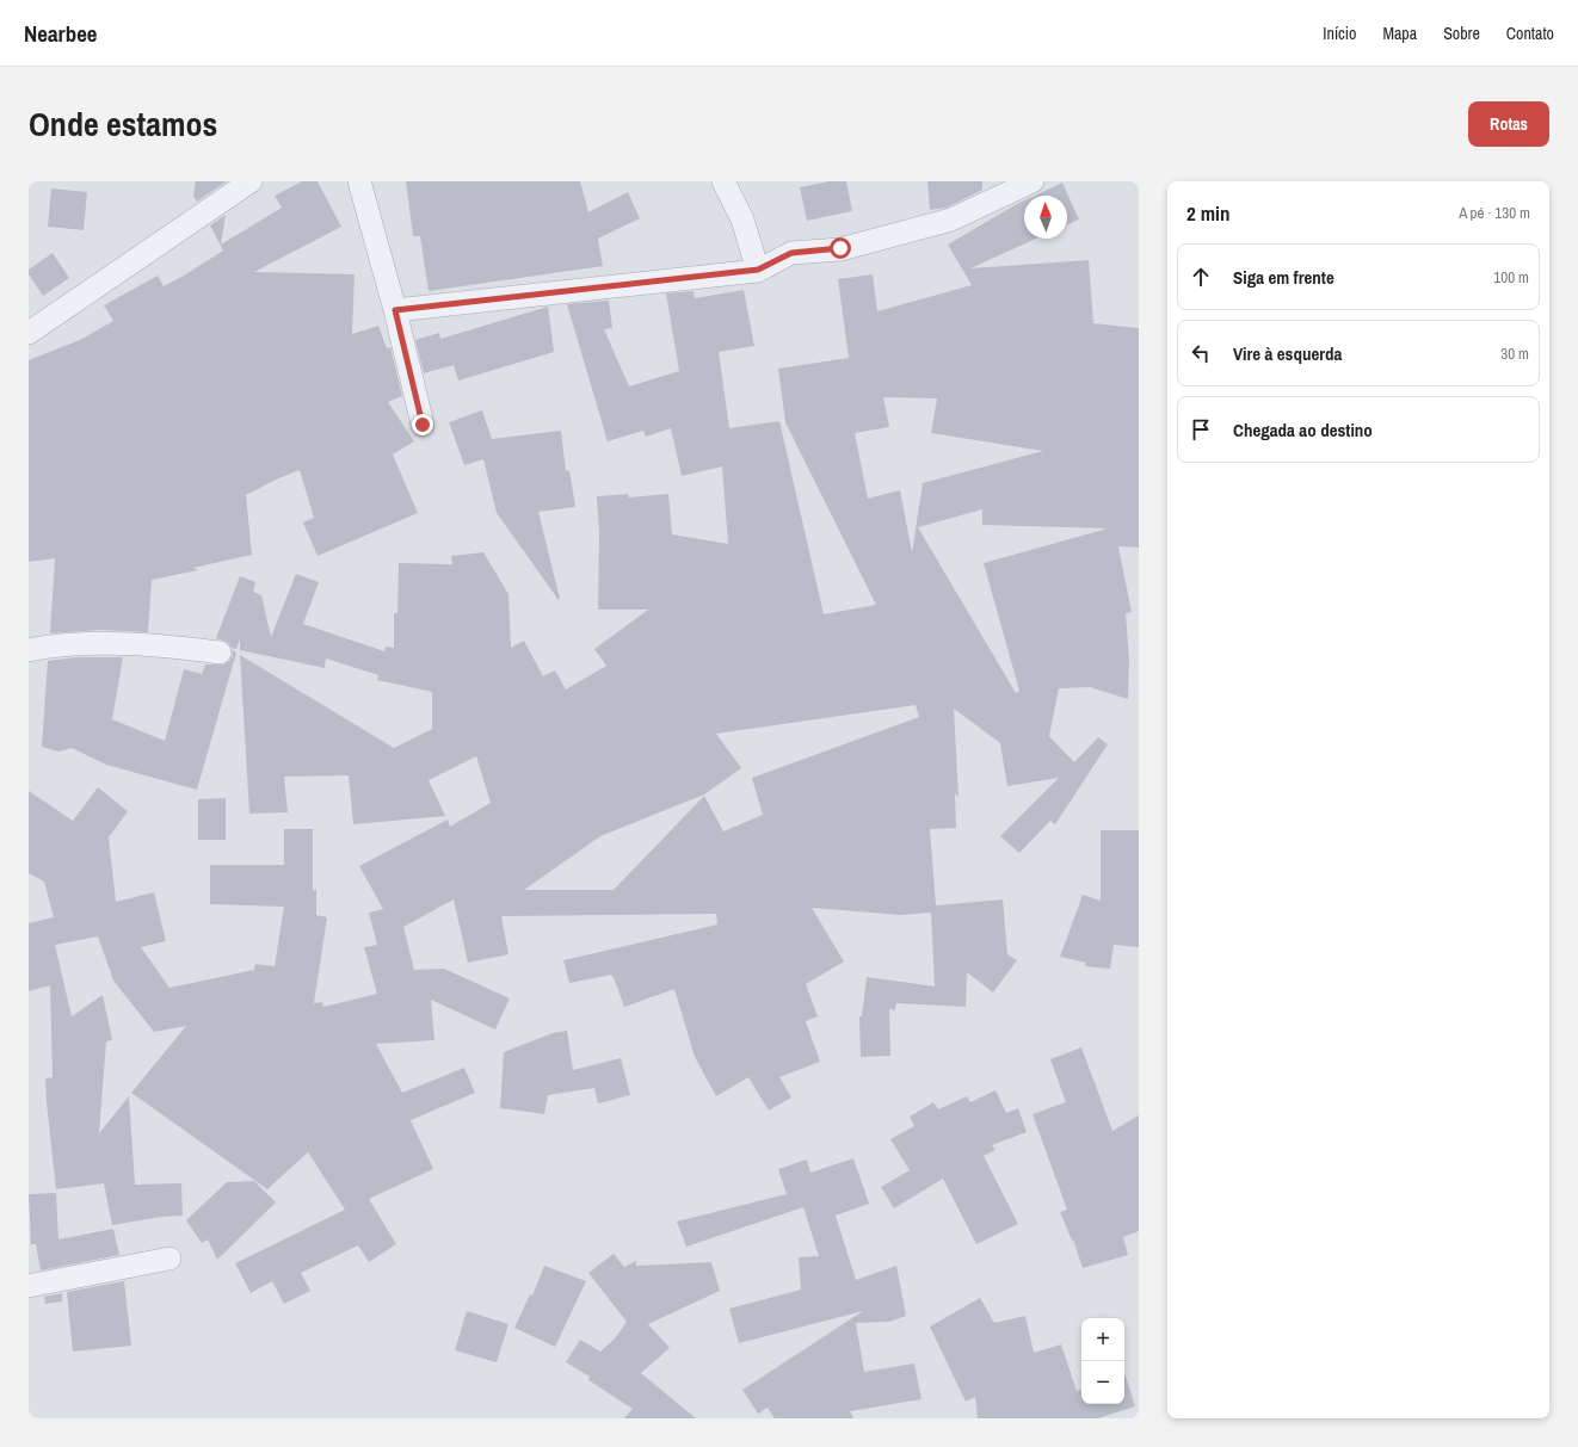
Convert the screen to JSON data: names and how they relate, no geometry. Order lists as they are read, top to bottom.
{
  "north": "top",
  "page": {
    "header": "Nearbee",
    "nav": [
      "Início",
      "Mapa",
      "Sobre",
      "Contato"
    ],
    "title": "Onde estamos",
    "buttons": "Rotas",
    "heading": ["2 min", "A pé · 130 m"],
    "list": [
      ["Siga em frente", "100 m"],
      ["Vire à esquerda", "30 m"],
      "Chegada ao destino"
    ],
    "map_buttons": ["+", "−"]
  }
}
